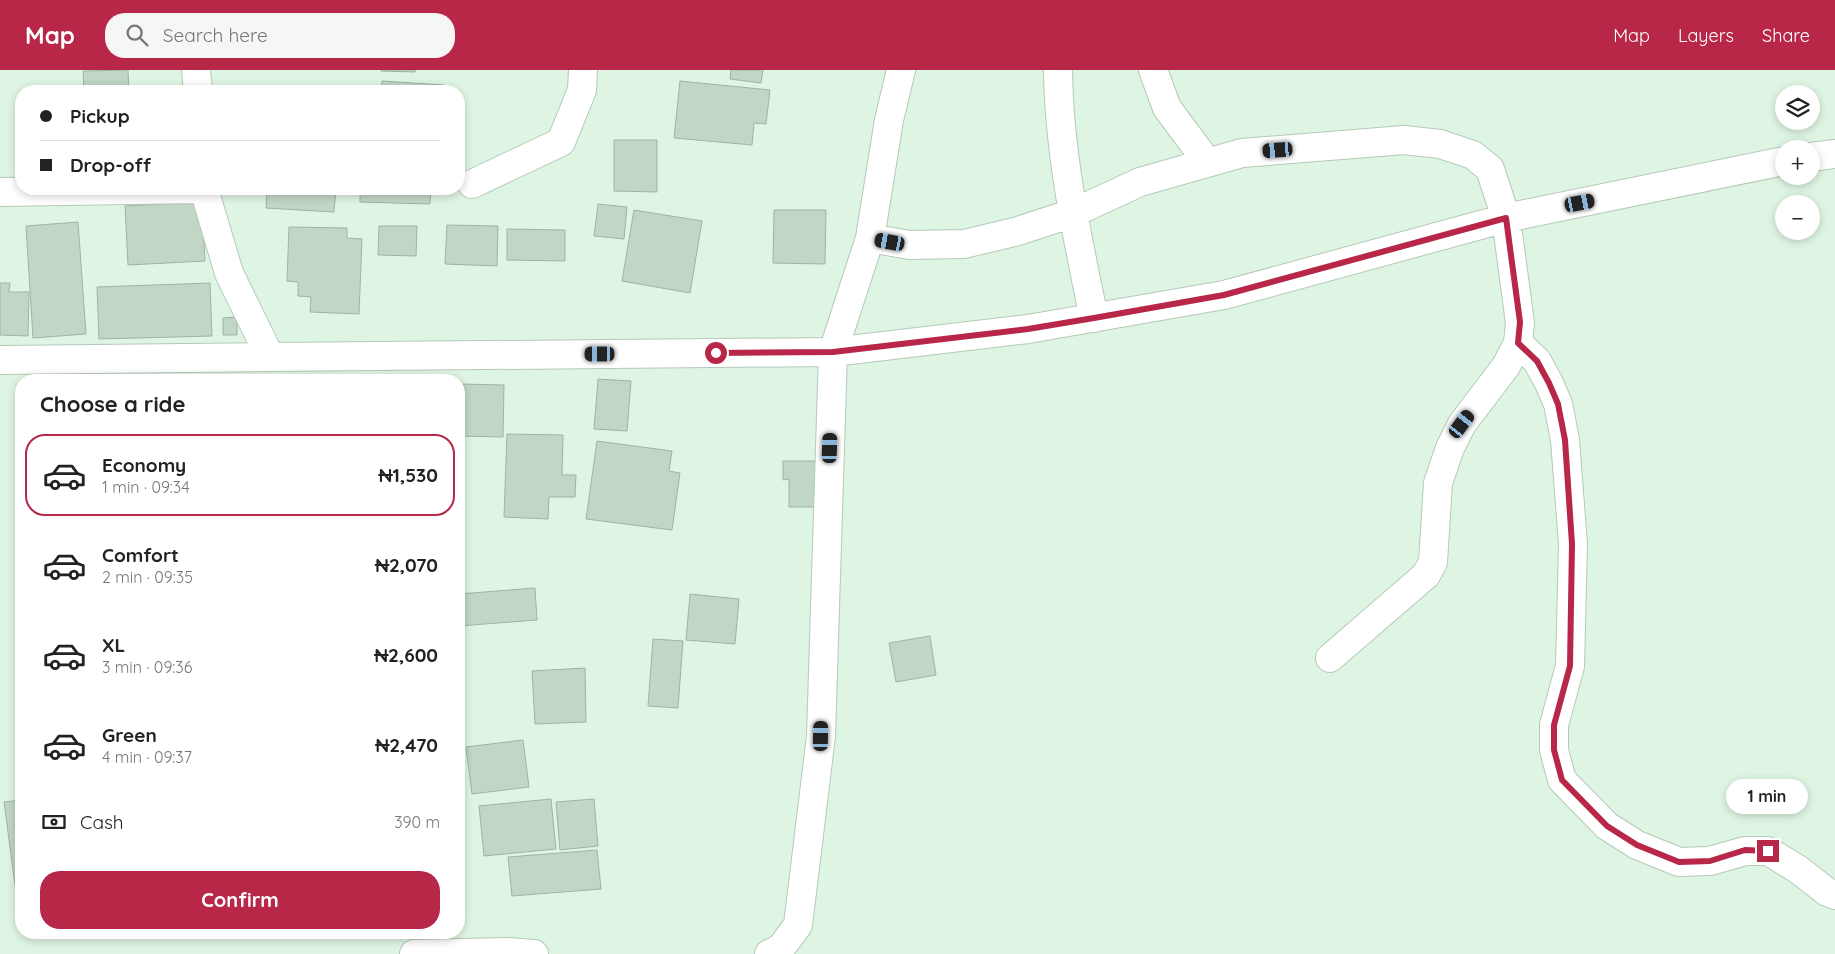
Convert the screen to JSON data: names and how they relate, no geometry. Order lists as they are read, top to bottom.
{
  "page": {
    "header": "Map",
    "search": "Search here",
    "nav": ["Map", "Layers", "Share"],
    "map_buttons": ["+", "−"],
    "banner": ["Pickup", "Drop-off"],
    "heading": "Choose a ride",
    "list": [
      {
        "name": "Economy",
        "note": "1 min · 09:34",
        "value": "₦1,530"
      },
      {
        "name": "Comfort",
        "note": "2 min · 09:35",
        "value": "₦2,070"
      },
      {
        "name": "XL",
        "note": "3 min · 09:36",
        "value": "₦2,600"
      },
      {
        "name": "Green",
        "note": "4 min · 09:37",
        "value": "₦2,470"
      }
    ],
    "bubble": "1 min",
    "pay": ["Cash", "390 m"],
    "buttons": "Confirm"
  }
}
